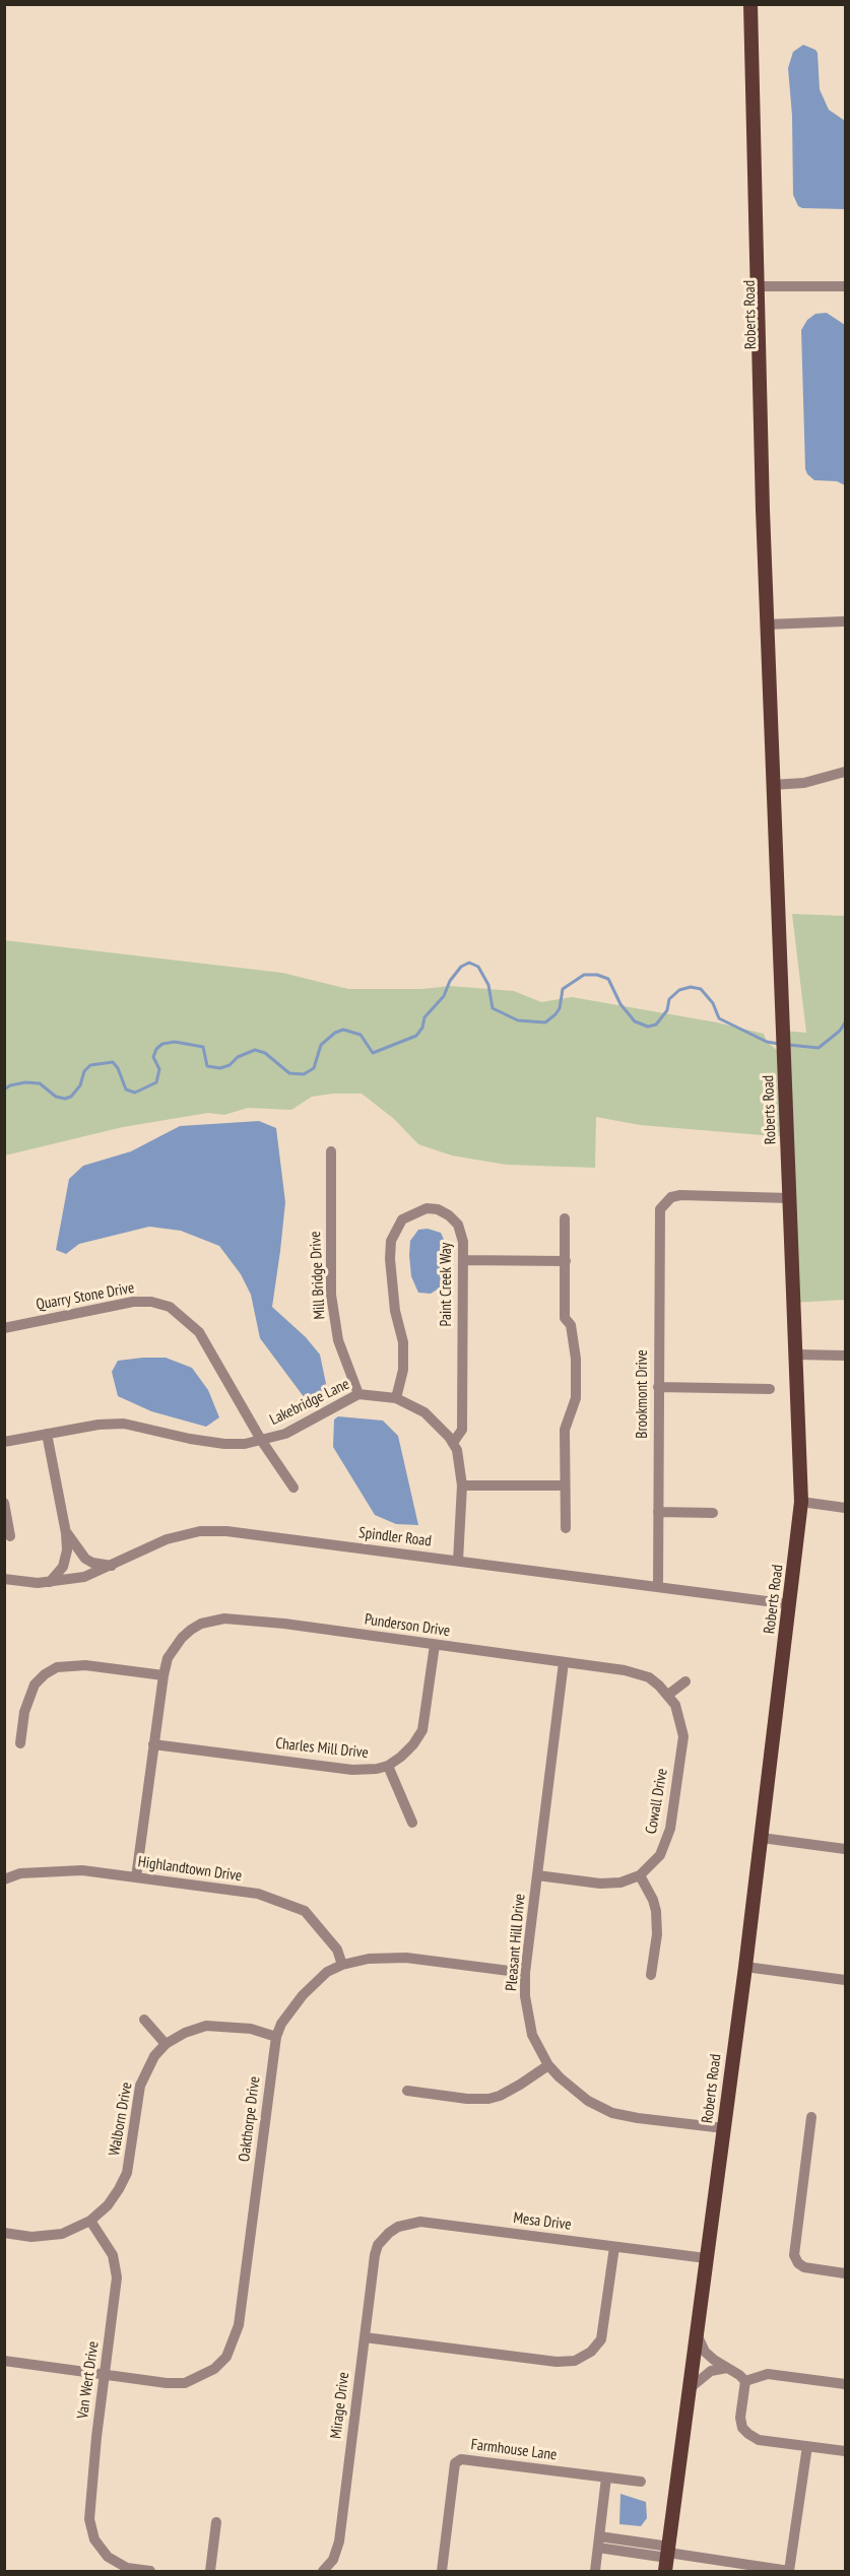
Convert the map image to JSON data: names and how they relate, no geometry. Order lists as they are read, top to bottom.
{
  "streets": {
    "main road": ["Roberts Road"],
    "street": [
      "Mill Bridge Drive",
      "Paint Creek Way",
      "Quarry Stone Drive",
      "Brookmont Drive",
      "Lakebridge Lane",
      "Spindler Road",
      "Punderson Drive",
      "Charles Mill Drive",
      "Cowall Drive",
      "Highlandtown Drive",
      "Pleasant Hill Drive",
      "Walborn Drive",
      "Oakthorpe Drive",
      "Mesa Drive",
      "Van Wert Drive",
      "Mirage Drive",
      "Farmhouse Lane"
    ]
  },
  "crossings": [
    ["Roberts Road", "Brookmont Drive"],
    ["Roberts Road", "Spindler Road"],
    ["Roberts Road", "Pleasant Hill Drive"],
    ["Roberts Road", "Mesa Drive"],
    ["Mill Bridge Drive", "Lakebridge Lane"],
    ["Paint Creek Way", "Lakebridge Lane"],
    ["Quarry Stone Drive", "Lakebridge Lane"],
    ["Brookmont Drive", "Spindler Road"],
    ["Lakebridge Lane", "Spindler Road"],
    ["Punderson Drive", "Charles Mill Drive"],
    ["Punderson Drive", "Cowall Drive"],
    ["Punderson Drive", "Highlandtown Drive"],
    ["Punderson Drive", "Pleasant Hill Drive"],
    ["Highlandtown Drive", "Oakthorpe Drive"],
    ["Pleasant Hill Drive", "Oakthorpe Drive"],
    ["Walborn Drive", "Oakthorpe Drive"],
    ["Walborn Drive", "Van Wert Drive"],
    ["Oakthorpe Drive", "Van Wert Drive"],
    ["Mesa Drive", "Mirage Drive"]
  ]
}
